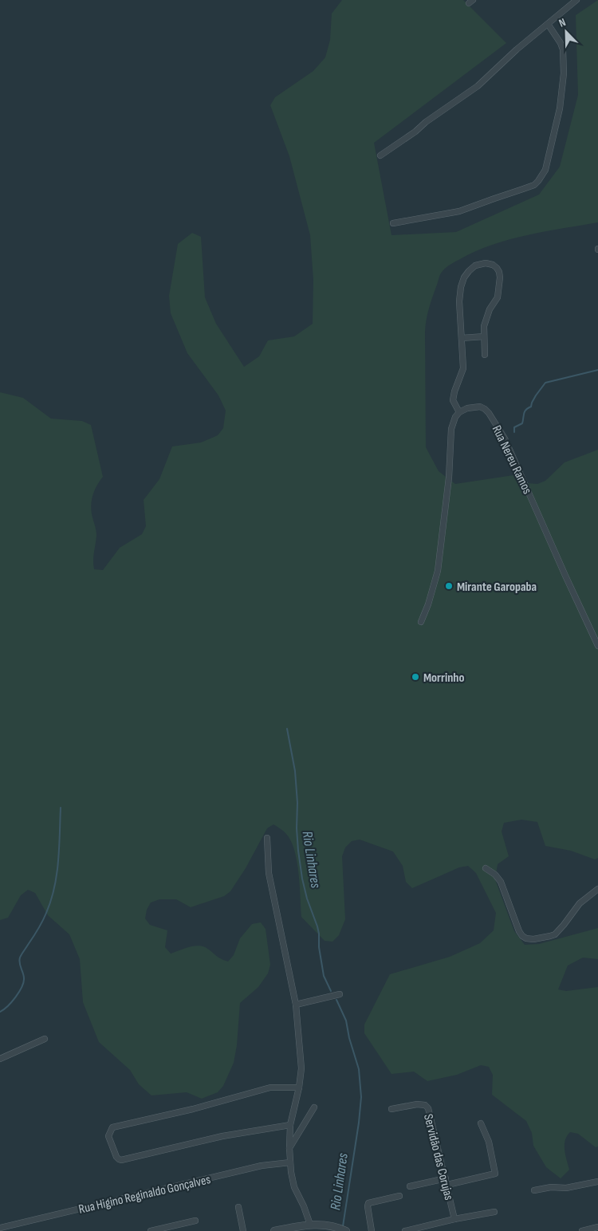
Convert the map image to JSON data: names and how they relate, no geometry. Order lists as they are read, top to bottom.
{
  "streets": {
    "street": ["Rua Nereu Ramos", "Servidão das Corujas", "Rua Higino Reginaldo Gonçalves"]
  },
  "water": ["Rio Linhares"],
  "places": ["Mirante Garopaba", "Morrinho"],
  "north": "top left"
}
